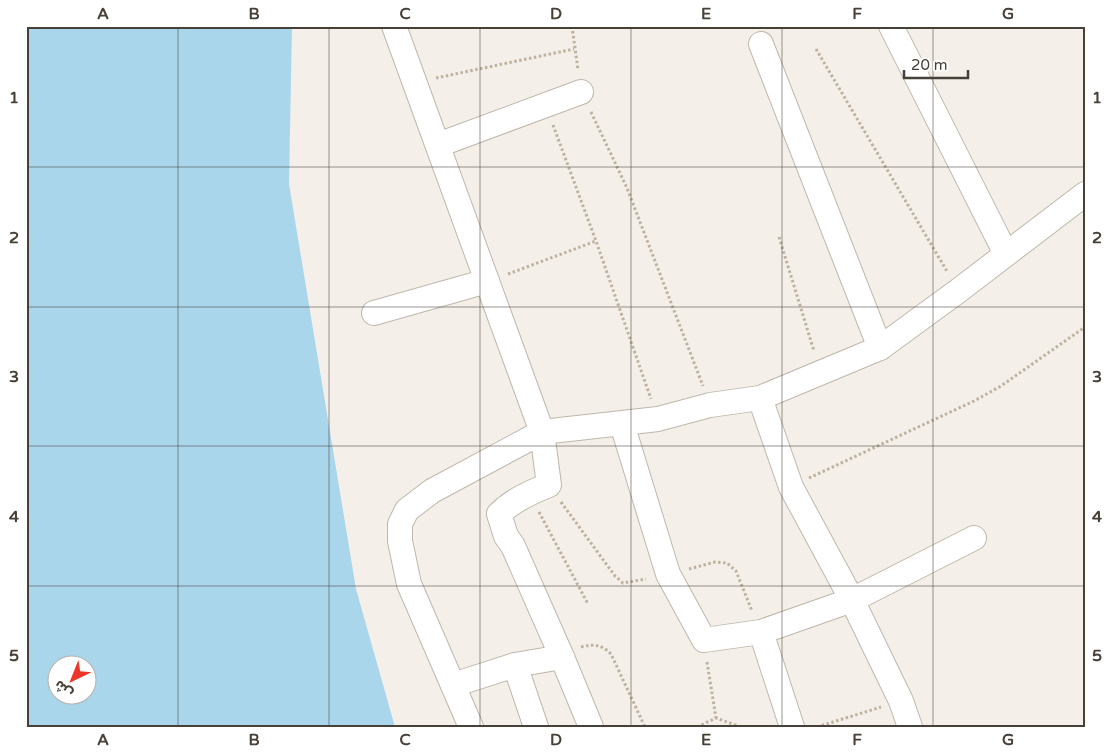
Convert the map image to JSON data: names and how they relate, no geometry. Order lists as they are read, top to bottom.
{
  "scale_bar": "20 m",
  "north": "bottom left",
  "grid": {
    "columns": [
      "A",
      "B",
      "C",
      "D",
      "E",
      "F",
      "G"
    ],
    "rows": [
      "1",
      "2",
      "3",
      "4",
      "5"
    ]
  }
}
